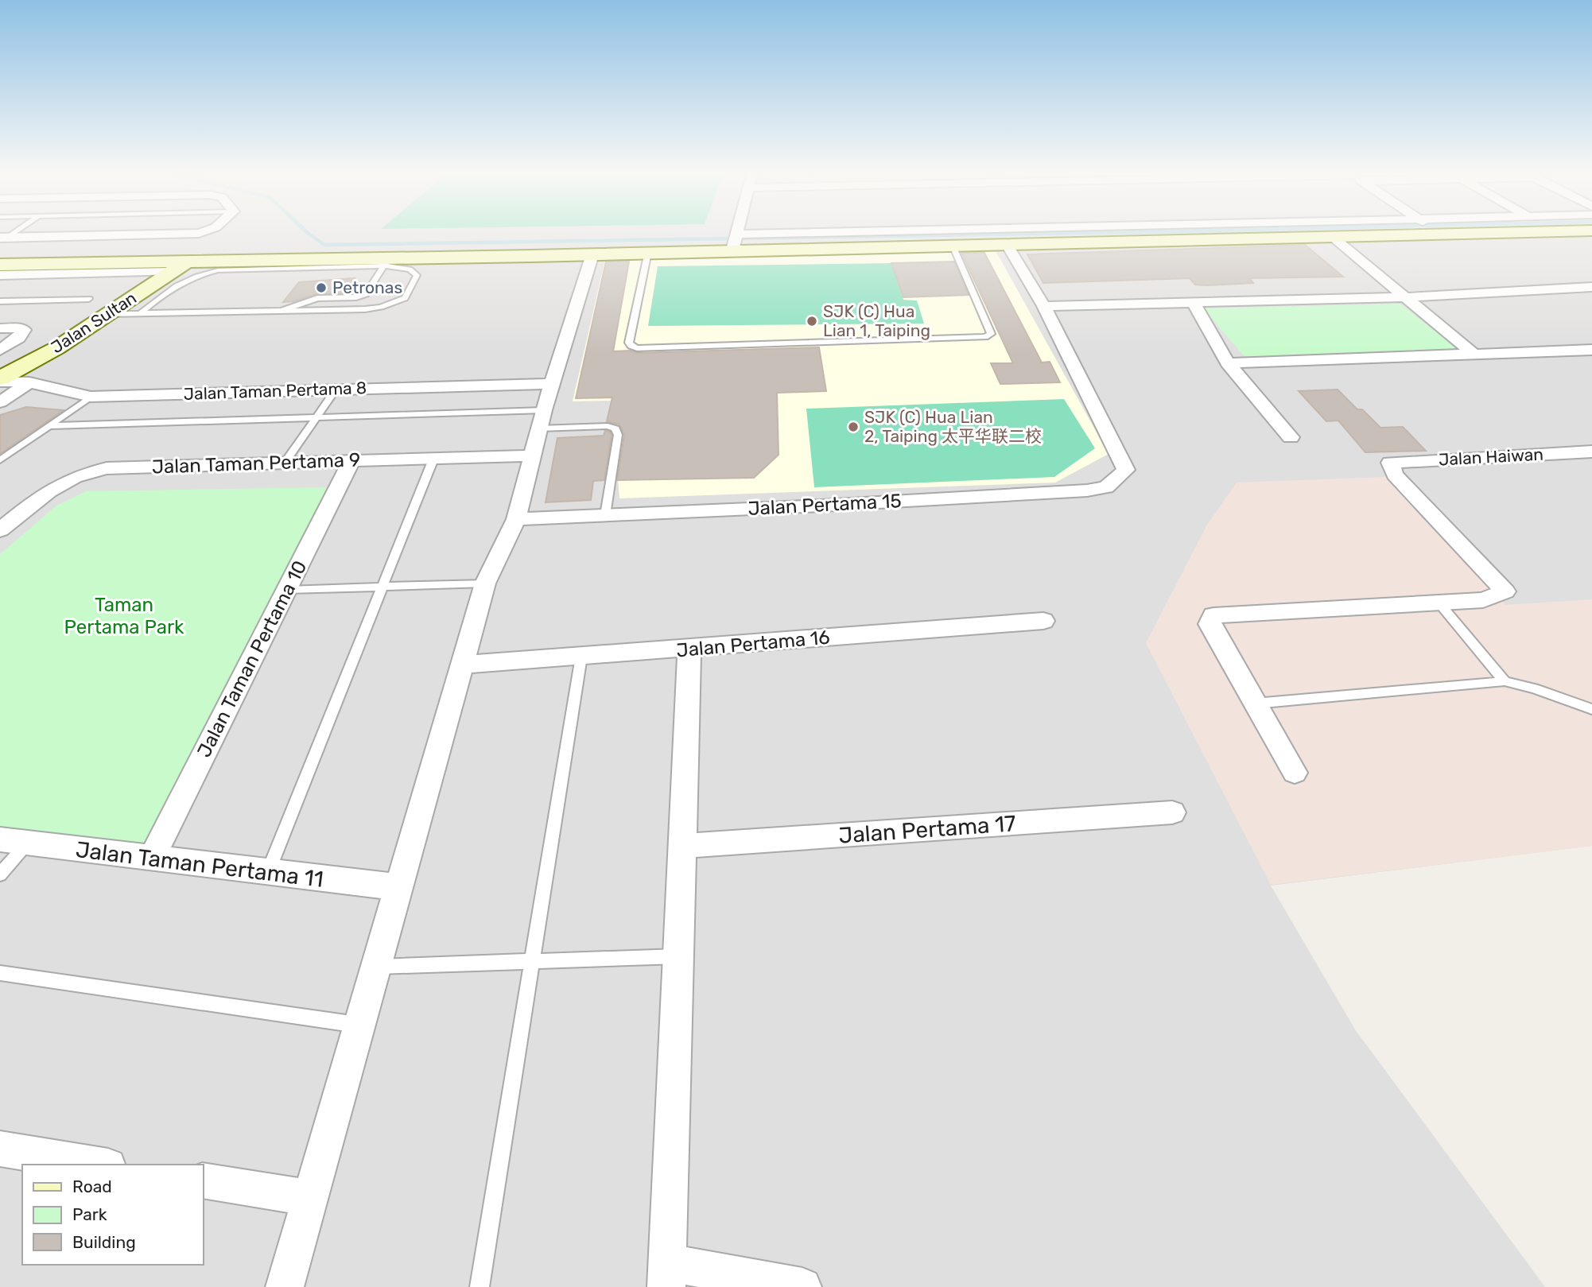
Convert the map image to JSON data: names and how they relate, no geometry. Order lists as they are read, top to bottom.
{
  "streets": {
    "main road": ["Jalan Sultan"],
    "street": [
      "Jalan Taman Pertama 8",
      "Jalan Haiwan",
      "Jalan Taman Pertama 9",
      "Jalan Pertama 15",
      "Jalan Pertama 16",
      "Jalan Taman Pertama 10",
      "Jalan Pertama 17",
      "Jalan Taman Pertama 11"
    ]
  },
  "crossings": [
    ["Jalan Sultan", "Jalan Taman Pertama 8"],
    ["Jalan Taman Pertama 9", "Jalan Taman Pertama 10"],
    ["Jalan Taman Pertama 10", "Jalan Taman Pertama 11"]
  ],
  "parks": ["Taman Pertama Park"],
  "places": ["Petronas", "SJK (C) Hua Lian 1, Taiping", "SJK (C) Hua Lian 2, Taiping 太平华联二校"],
  "legend": ["Road", "Park", "Building"]
}
